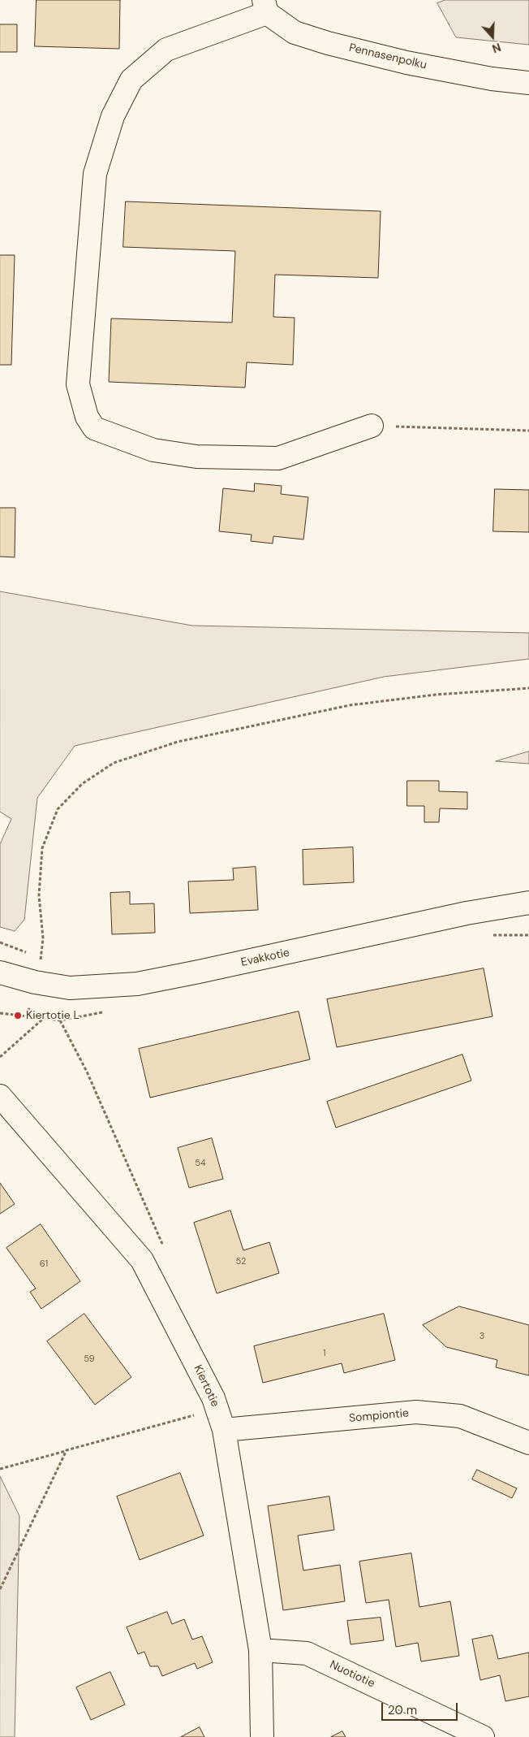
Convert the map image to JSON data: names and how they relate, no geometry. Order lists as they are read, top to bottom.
{
  "streets": {
    "street": [
      "Pennasenpolku",
      "Evakkotie",
      "Kiertotie",
      "Sompiontie",
      "Nuotiotie"
    ]
  },
  "crossings": [
    ["Kiertotie", "Sompiontie"],
    ["Kiertotie", "Nuotiotie"]
  ],
  "places": ["Kiertotie L"],
  "house_numbers": [
    "54",
    "52",
    "61",
    "3",
    "1",
    "59"
  ],
  "scale_bar": "20 m",
  "north": "bottom"
}
